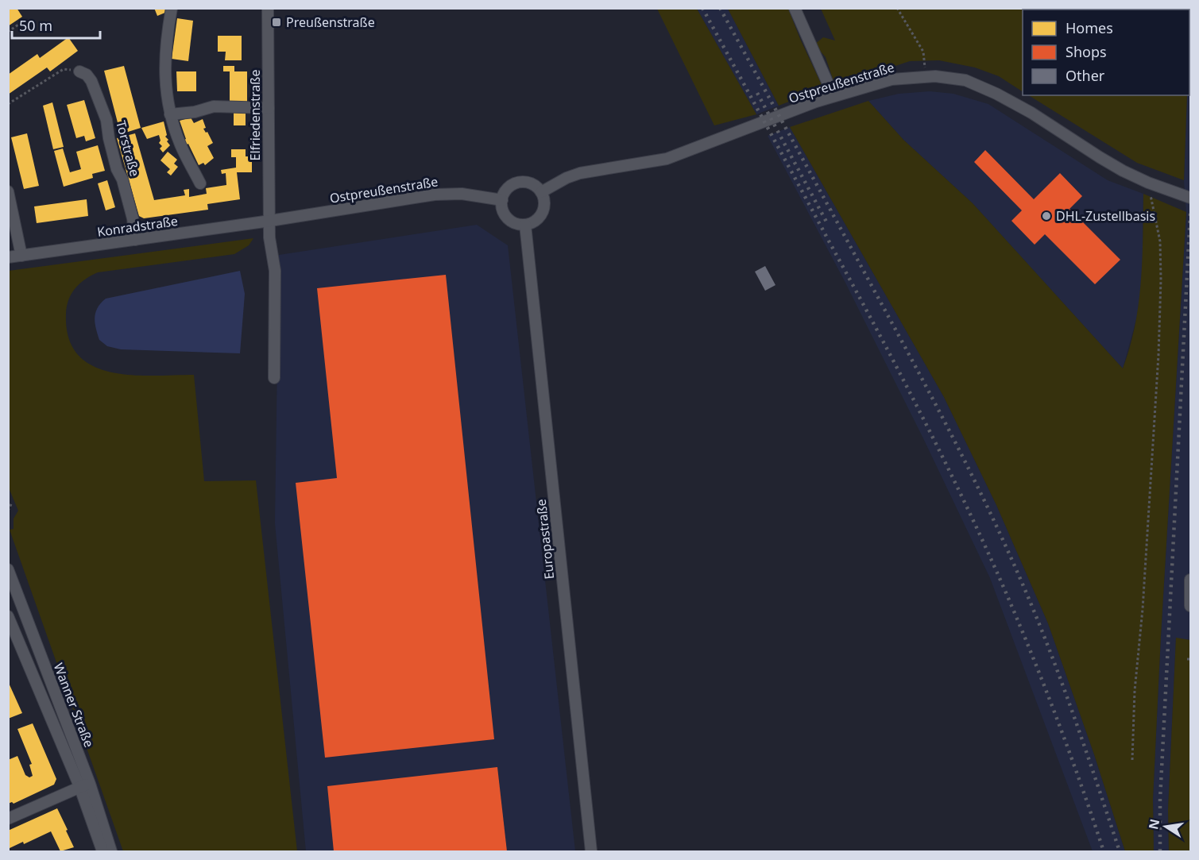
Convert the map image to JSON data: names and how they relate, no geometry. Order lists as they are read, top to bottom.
{
  "streets": {
    "street": [
      "Ostpreußenstraße",
      "Elfriedenstraße",
      "Torstraße",
      "Konradstraße",
      "Europastraße",
      "Wanner Straße"
    ]
  },
  "crossings": [
    ["Ostpreußenstraße", "Elfriedenstraße"],
    ["Ostpreußenstraße", "Konradstraße"],
    ["Ostpreußenstraße", "Europastraße"],
    ["Elfriedenstraße", "Konradstraße"],
    ["Torstraße", "Konradstraße"]
  ],
  "places": {
    "transit": ["Preußenstraße"],
    "other": ["DHL-Zustellbasis"]
  },
  "legend": ["Homes", "Shops", "Other"],
  "scale_bar": "50 m",
  "north": "left"
}
